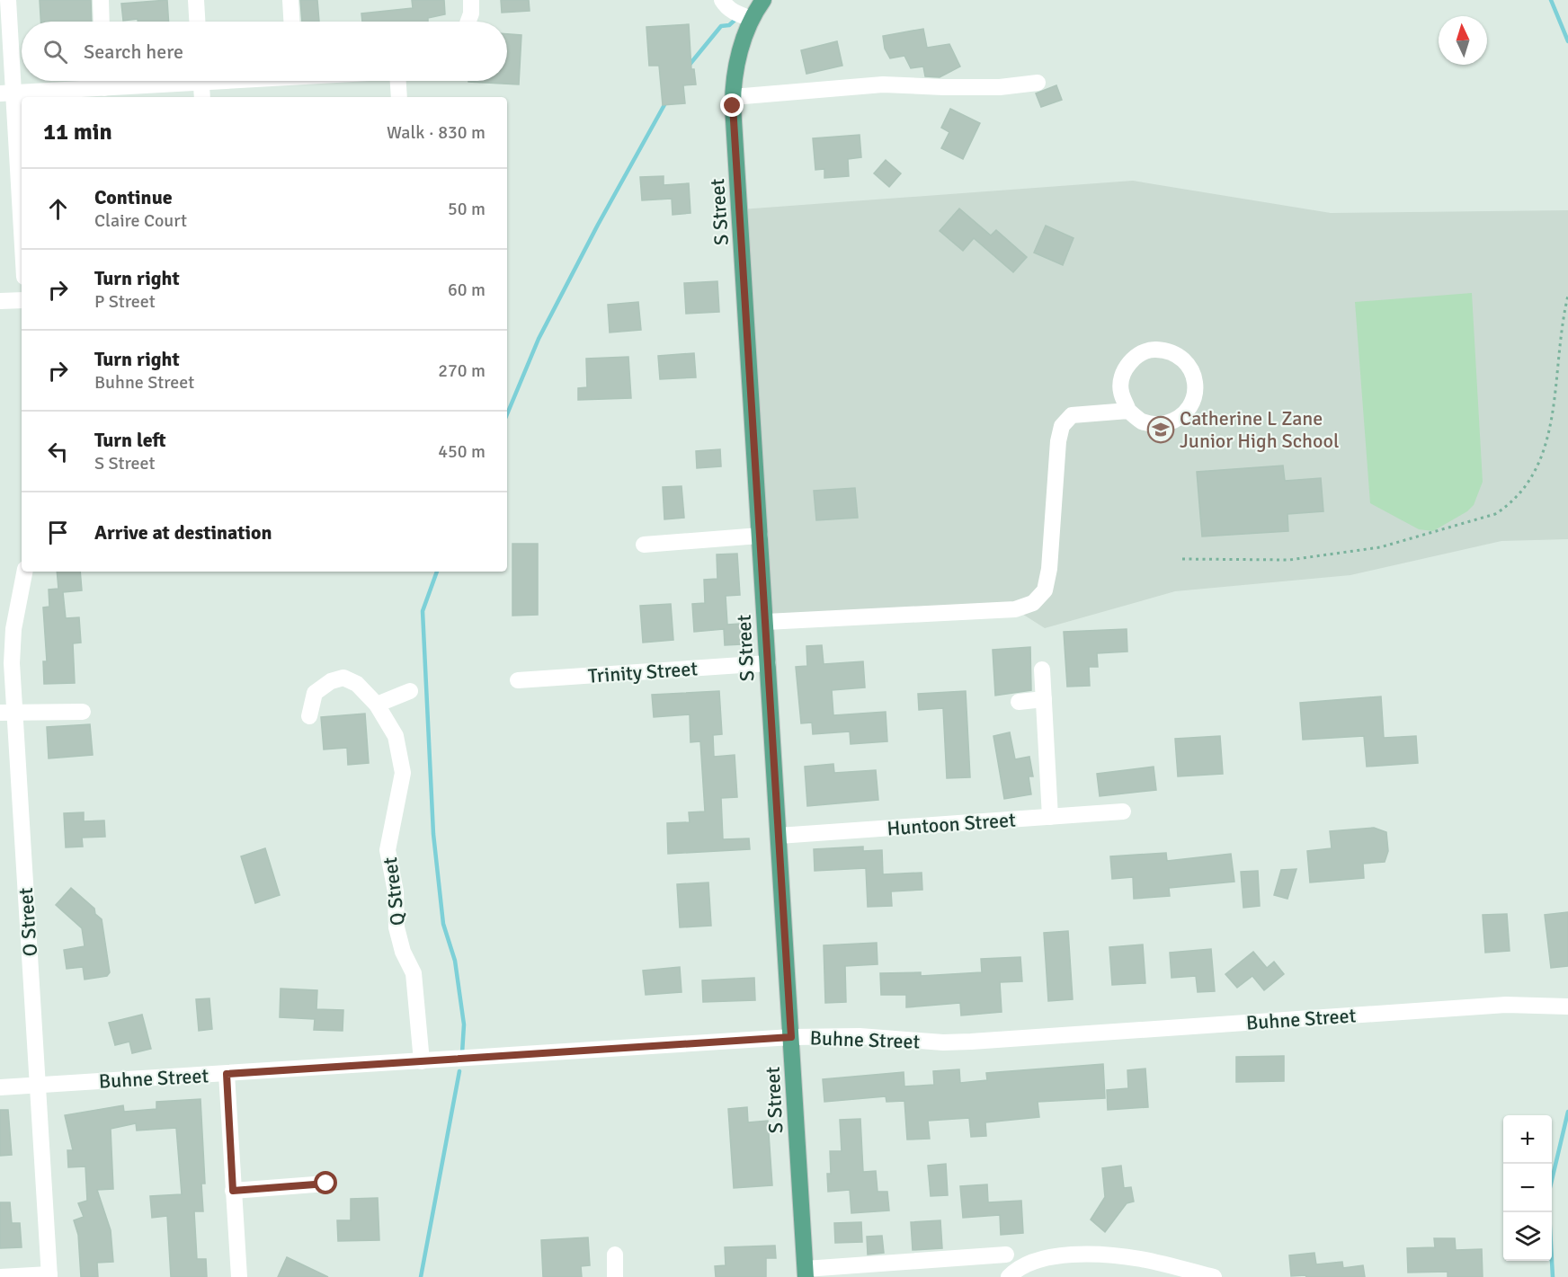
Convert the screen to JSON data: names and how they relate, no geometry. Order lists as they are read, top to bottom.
{
  "streets": {
    "main road": ["S Street"],
    "street": [
      "Trinity Street",
      "Huntoon Street",
      "Q Street",
      "O Street",
      "Buhne Street"
    ]
  },
  "crossings": [
    ["S Street", "Trinity Street"],
    ["S Street", "Huntoon Street"],
    ["S Street", "Buhne Street"],
    ["Q Street", "Buhne Street"],
    ["O Street", "Buhne Street"]
  ],
  "places": {
    "school or university": ["Catherine L Zane Junior High School"]
  },
  "north": "top",
  "page": {
    "search": "Search here",
    "heading": ["11 min", "Walk · 830 m"],
    "list": [
      ["Continue", "Claire Court", "50 m"],
      ["Turn right", "P Street", "60 m"],
      ["Turn right", "Buhne Street", "270 m"],
      ["Turn left", "S Street", "450 m"],
      "Arrive at destination"
    ],
    "map_buttons": ["+", "−"]
  }
}
